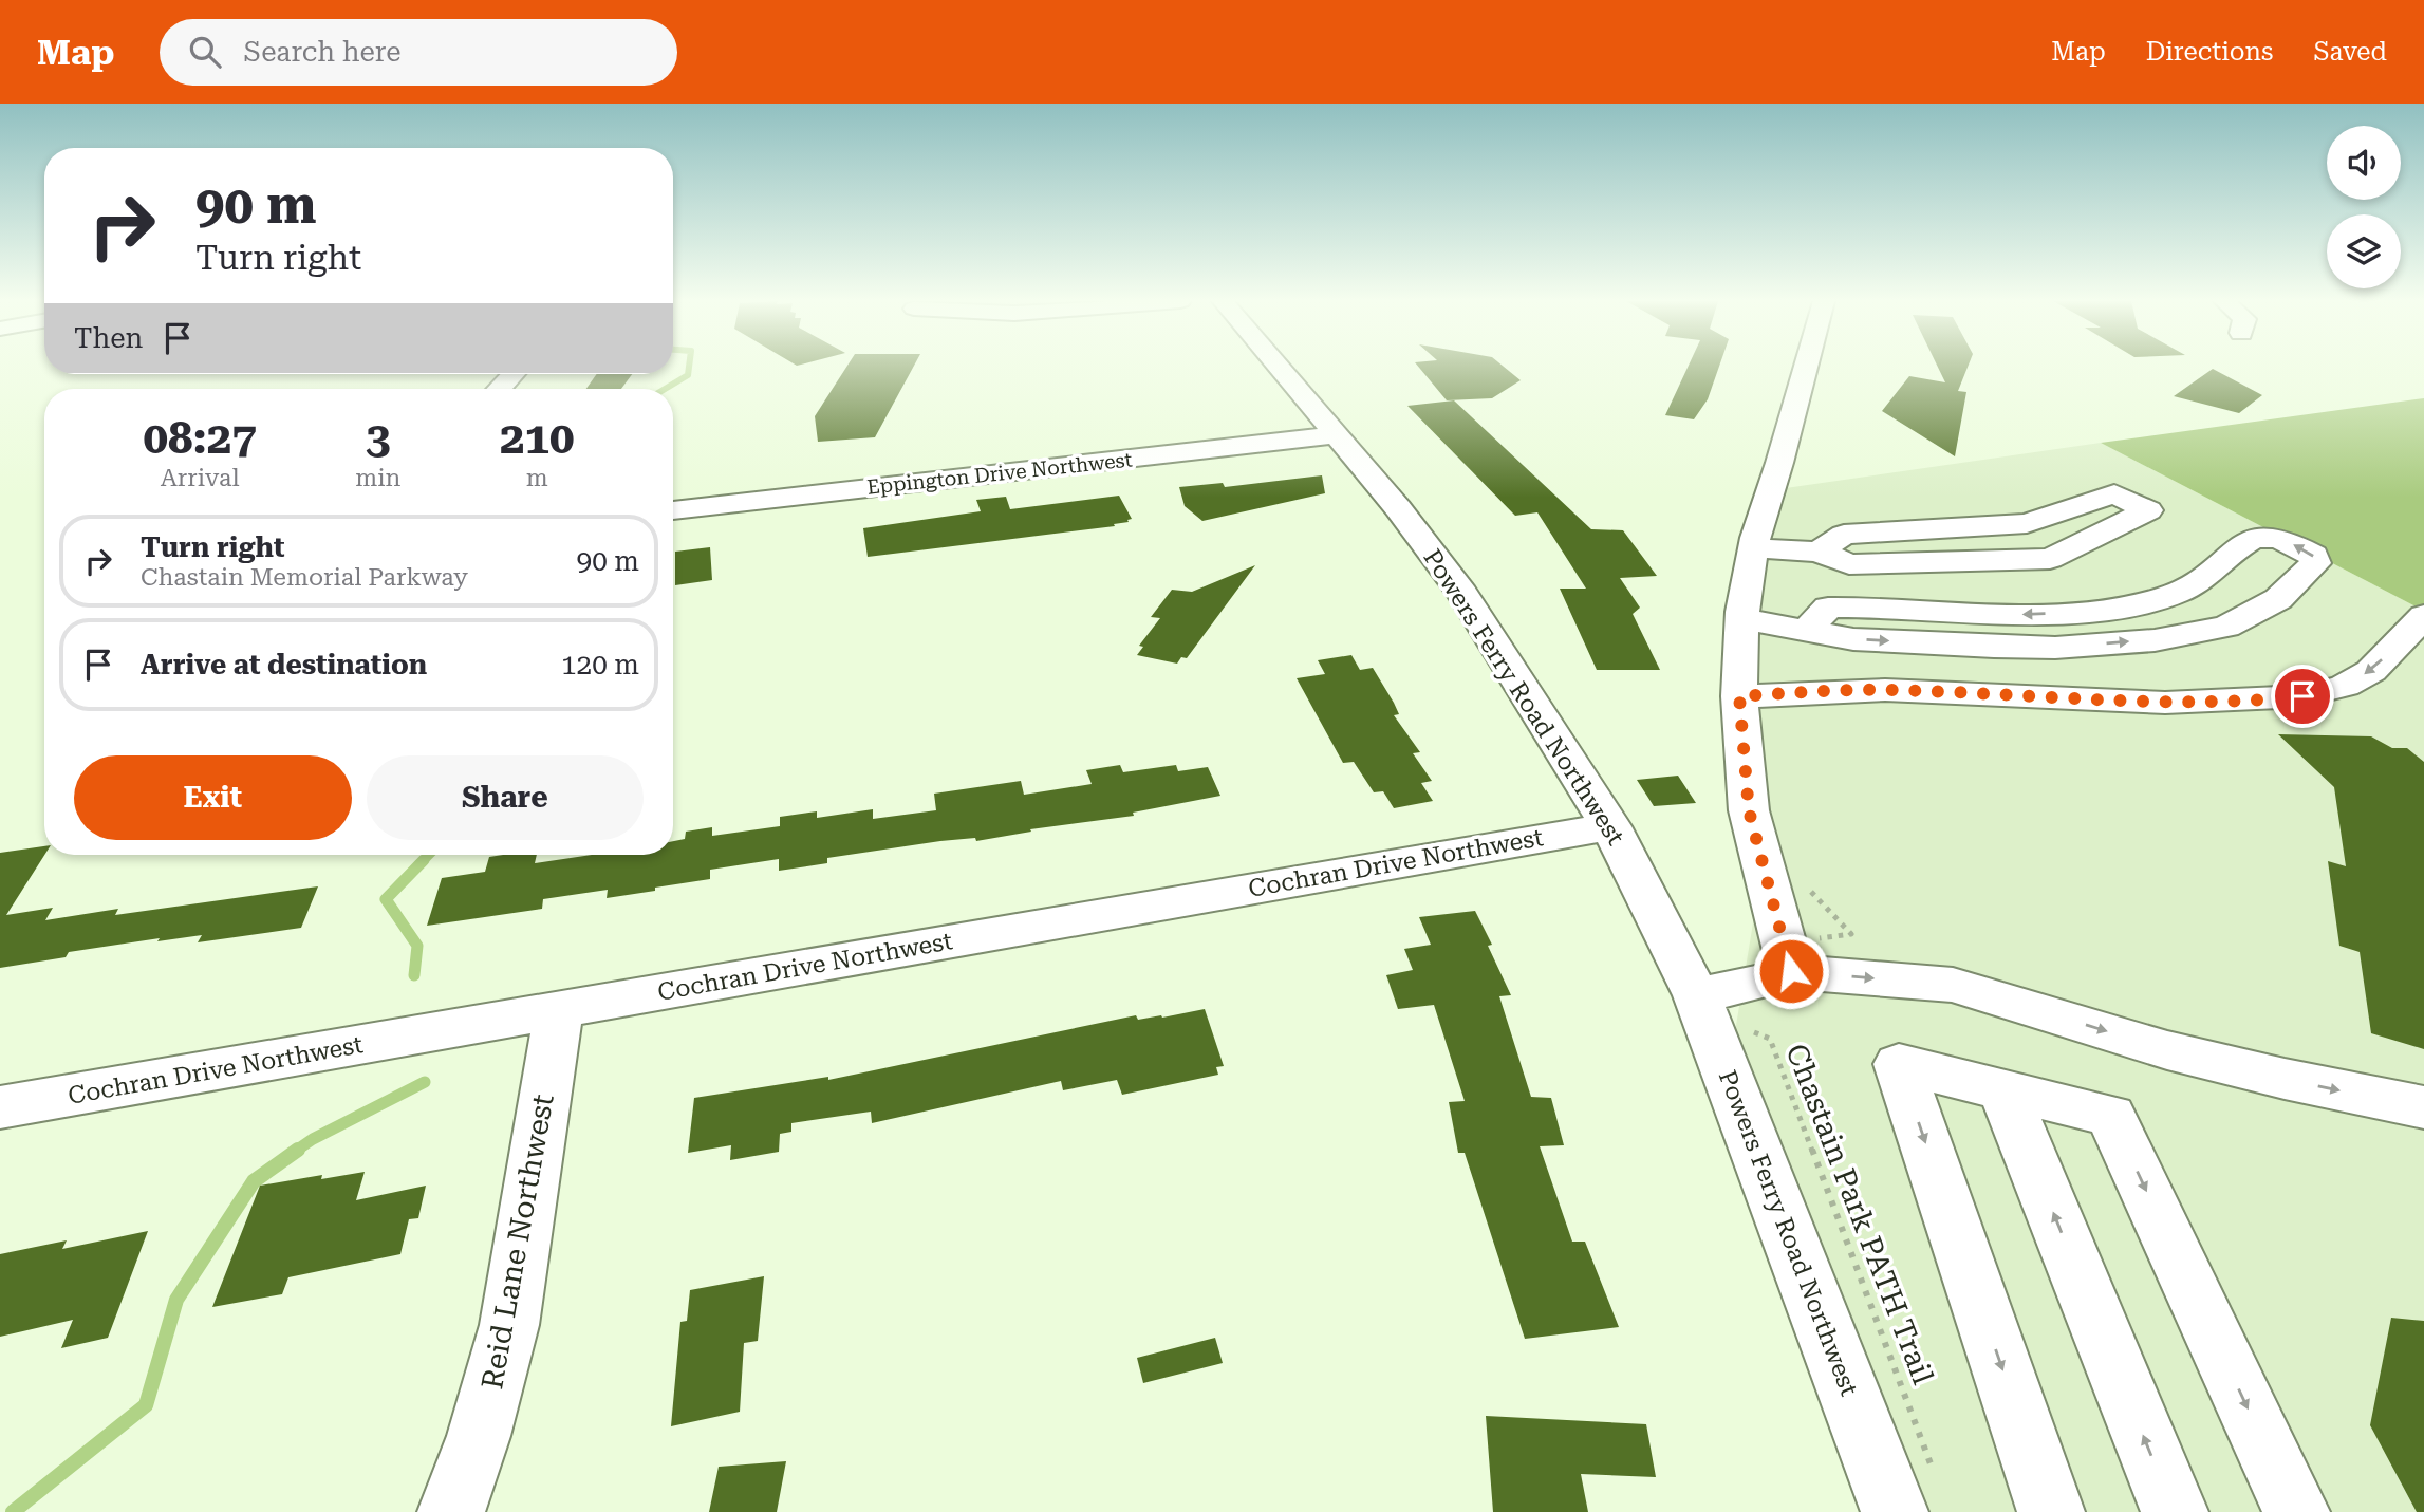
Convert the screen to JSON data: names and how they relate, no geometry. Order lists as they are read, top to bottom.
{
  "streets": {
    "street": [
      "Eppington Drive Northwest",
      "Powers Ferry Road Northwest",
      "Cochran Drive Northwest",
      "Reid Lane Northwest"
    ],
    "path": ["Chastain Park PATH Trail"]
  },
  "crossings": [
    ["Eppington Drive Northwest", "Powers Ferry Road Northwest"],
    ["Powers Ferry Road Northwest", "Cochran Drive Northwest"],
    ["Powers Ferry Road Northwest", "Chastain Park PATH Trail"],
    ["Cochran Drive Northwest", "Reid Lane Northwest"]
  ],
  "page": {
    "header": "Map",
    "search": "Search here",
    "nav": ["Map", "Directions", "Saved"],
    "turn": ["90 m", "Turn right"],
    "then": "Then",
    "eta": [
      "08:27",
      "Arrival",
      "3",
      "min",
      "210",
      "m"
    ],
    "list": [
      {
        "name": "Turn right",
        "note": "Chastain Memorial Parkway",
        "value": "90 m"
      },
      {
        "name": "Arrive at destination",
        "value": "120 m"
      }
    ],
    "buttons": ["Exit", "Share"]
  }
}
